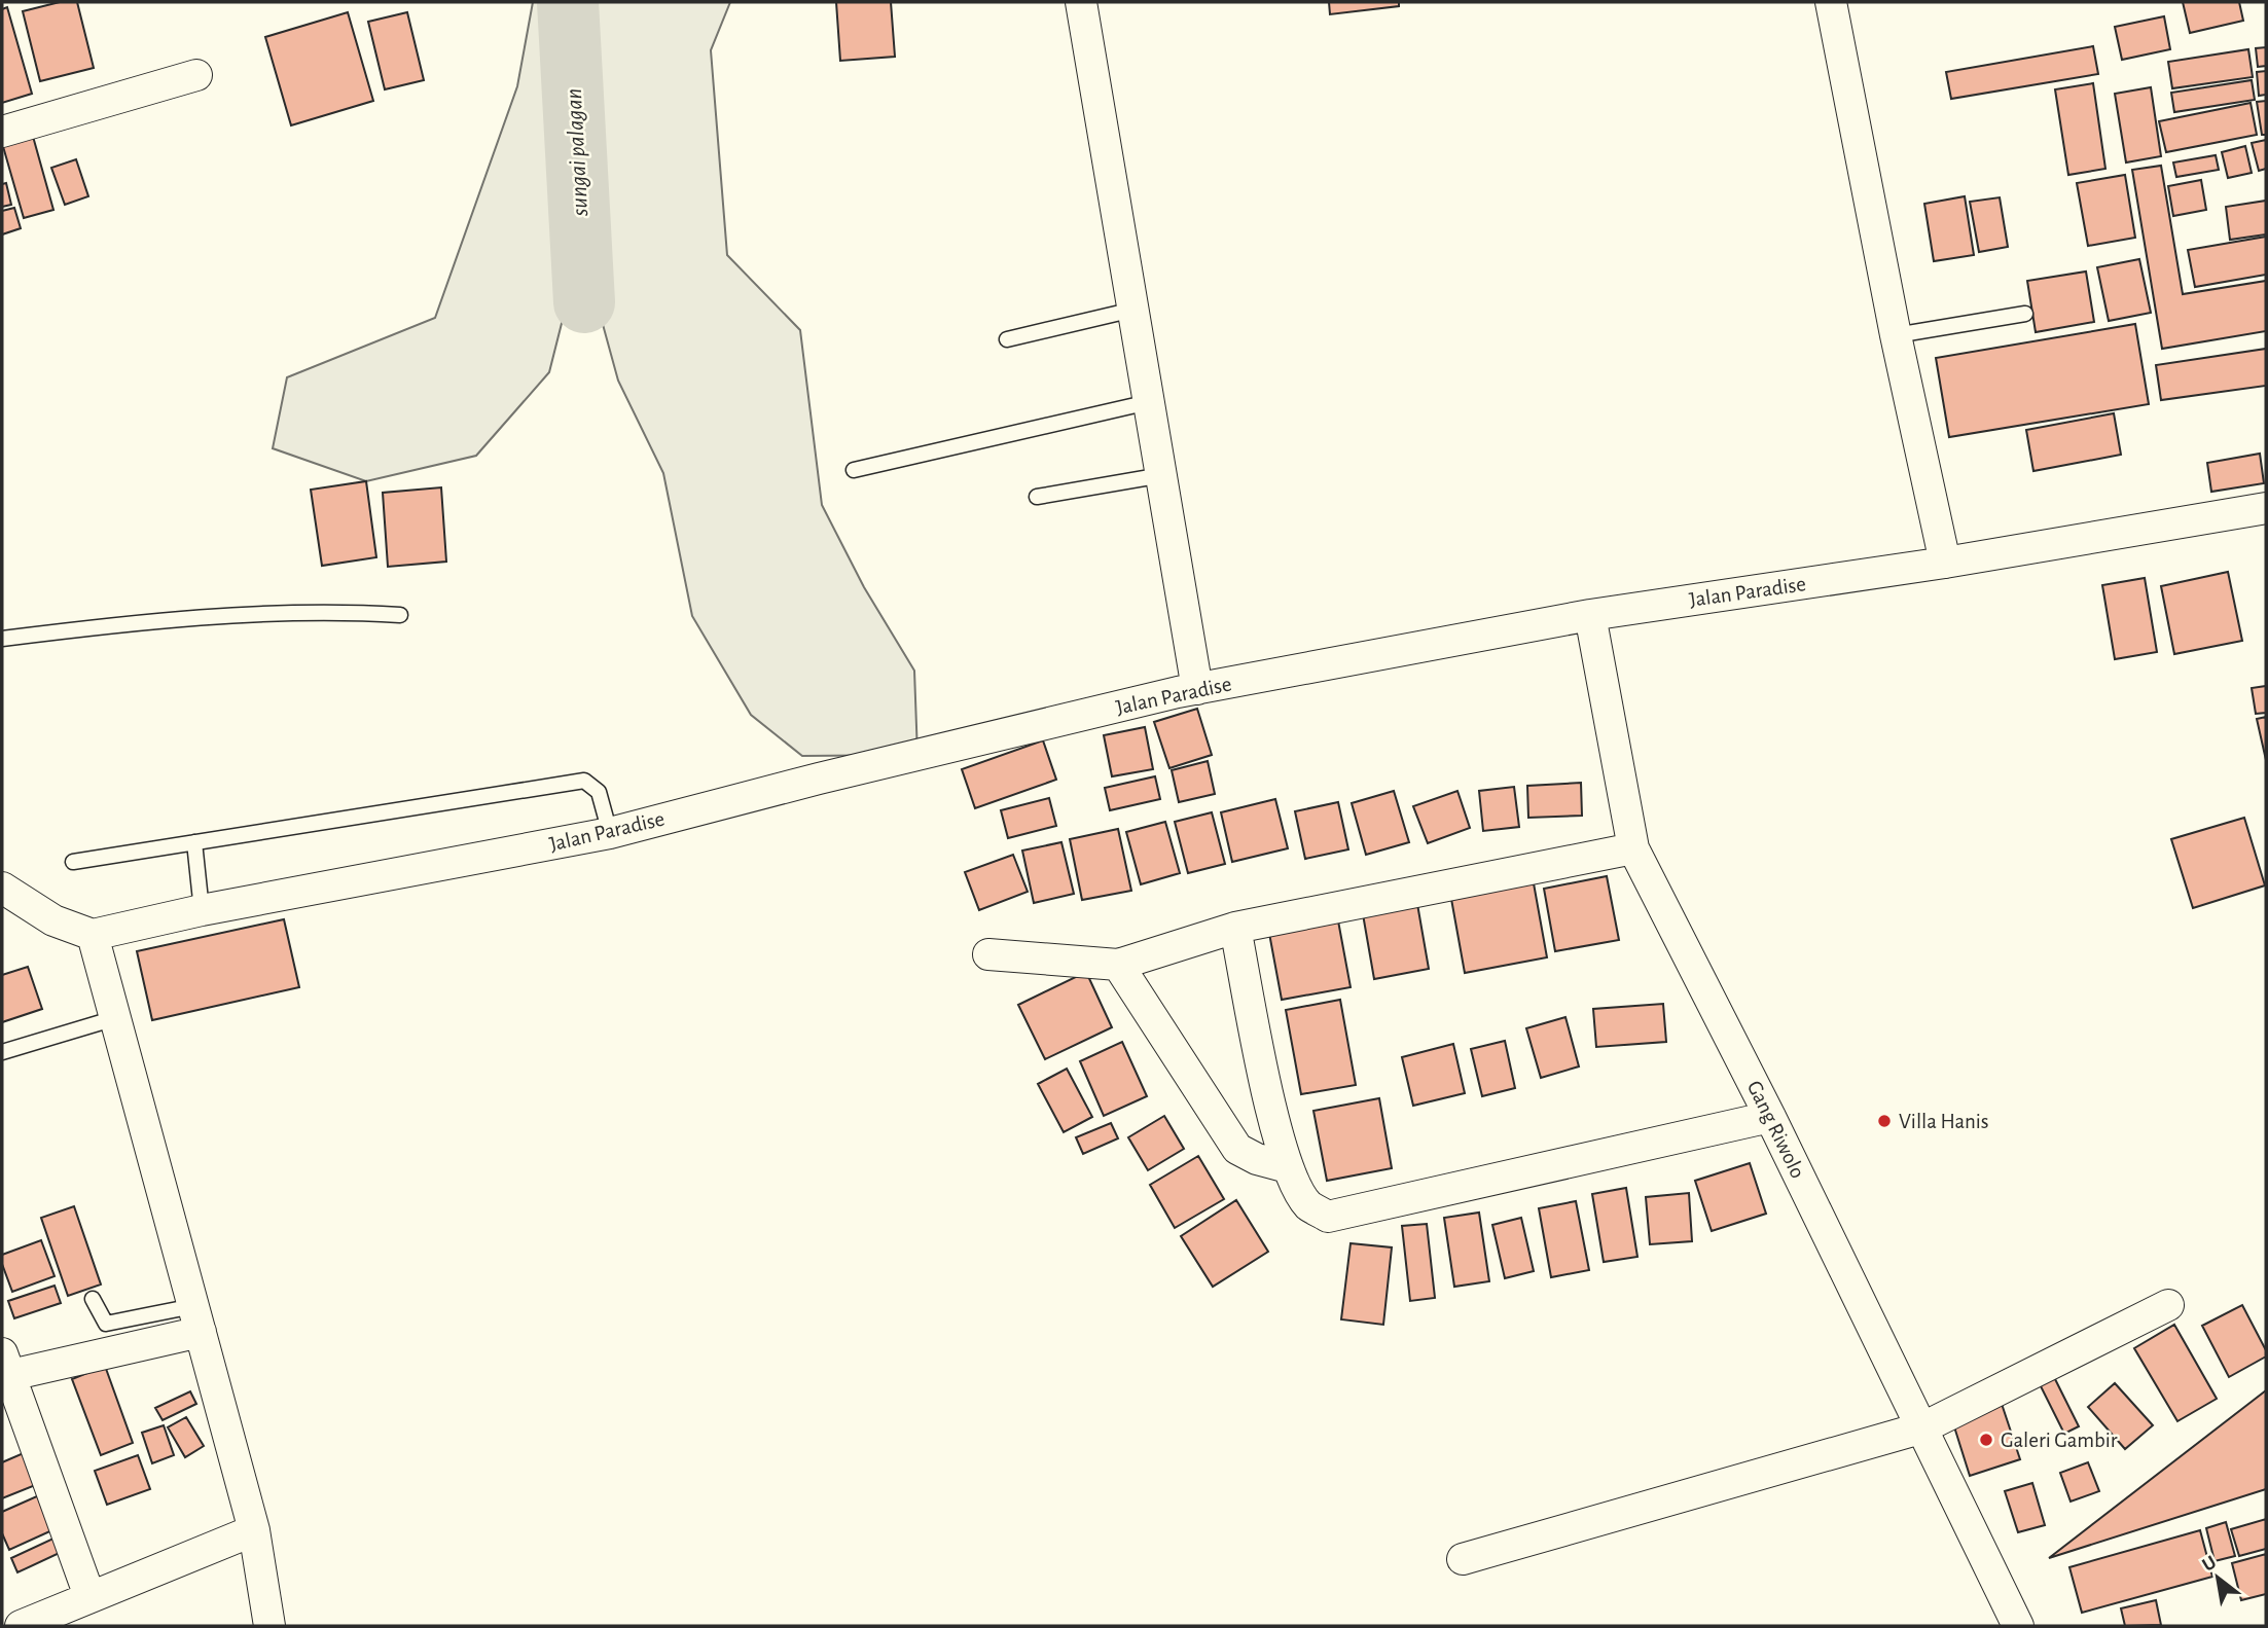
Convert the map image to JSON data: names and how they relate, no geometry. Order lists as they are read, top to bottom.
{
  "streets": {
    "street": ["Jalan Paradise", "Gang Riwolo"]
  },
  "crossings": [
    ["Jalan Paradise", "Gang Riwolo"]
  ],
  "water": ["sungai palagan"],
  "places": ["Villa Hanis", "Galeri Gambir"],
  "north": "top left"
}
